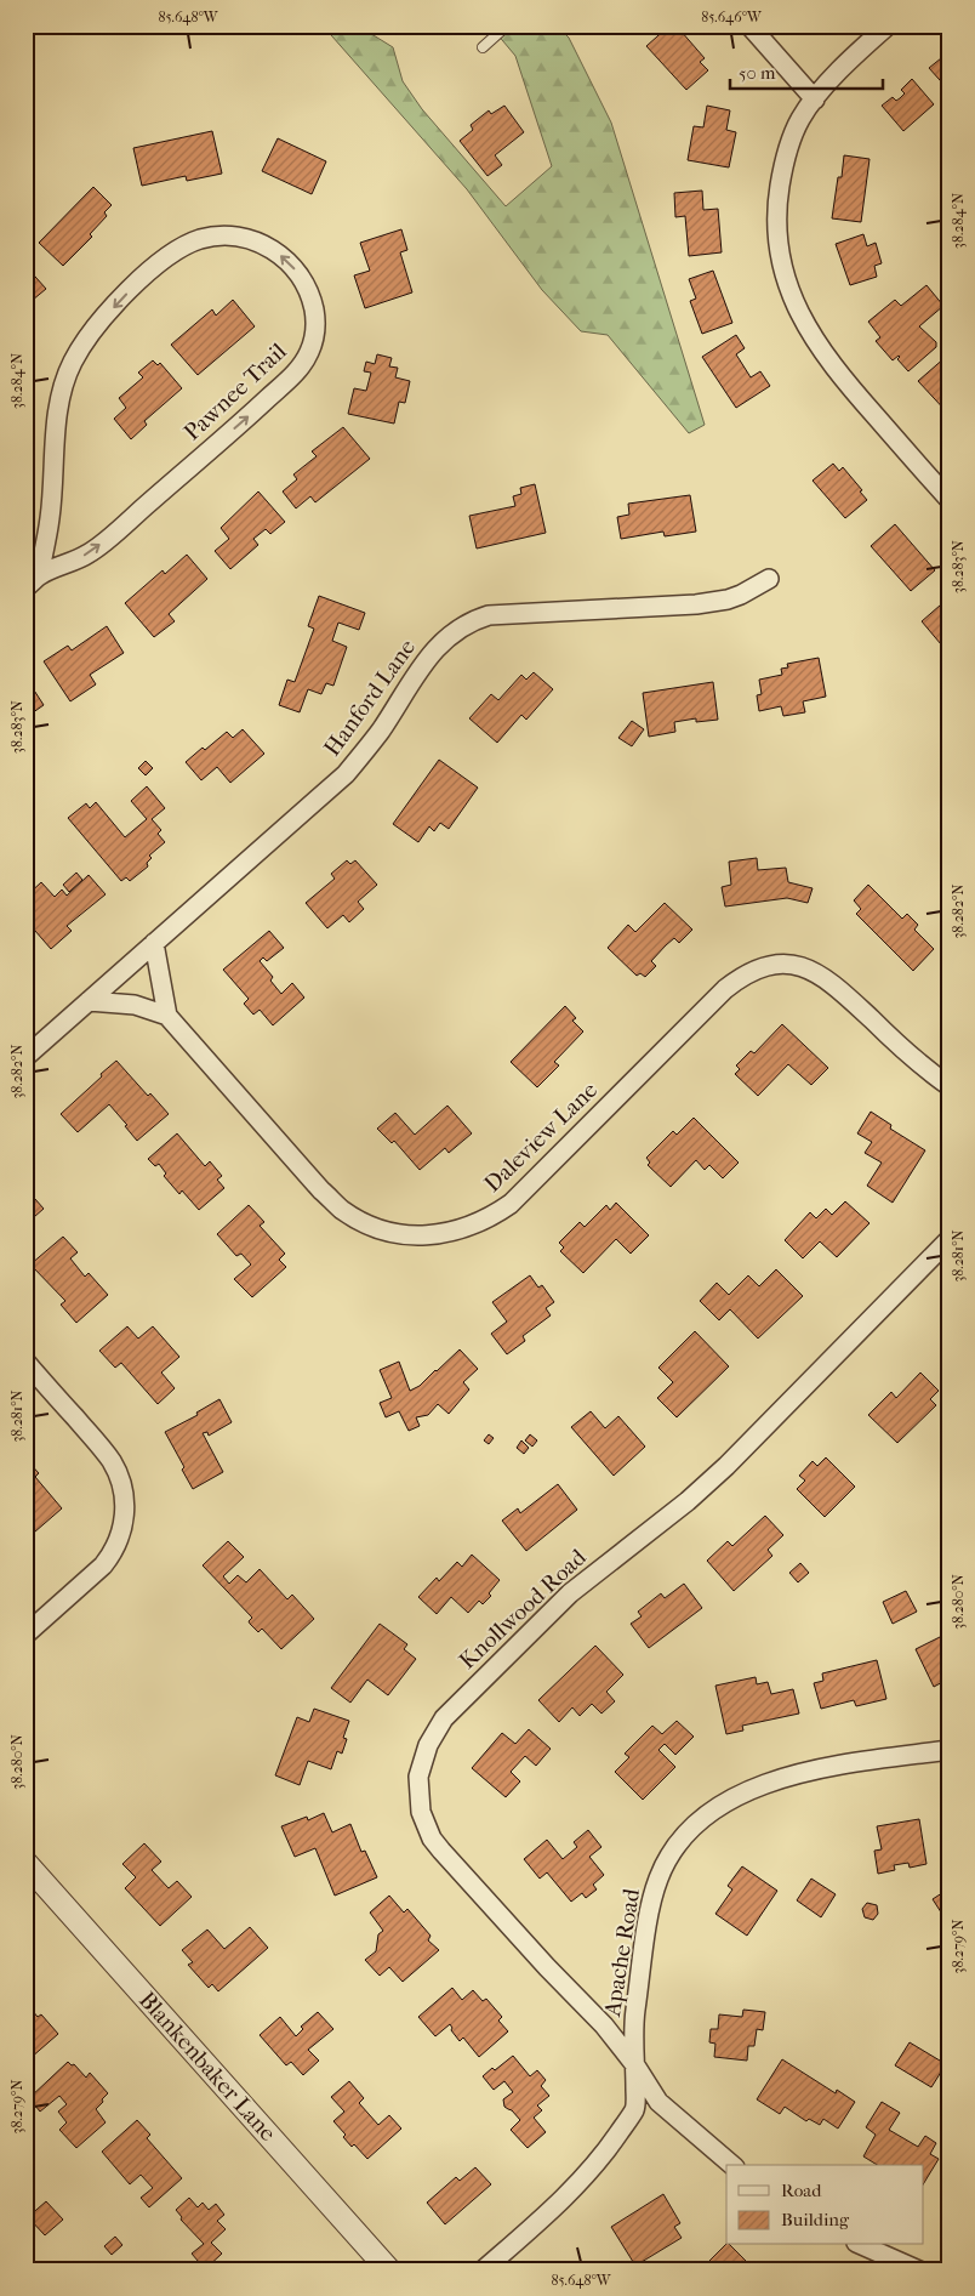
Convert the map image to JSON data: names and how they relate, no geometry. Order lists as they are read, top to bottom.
{
  "streets": {
    "street": [
      "Pawnee Trail",
      "Hanford Lane",
      "Daleview Lane",
      "Knollwood Road",
      "Apache Road",
      "Blankenbaker Lane"
    ]
  },
  "crossings": [
    ["Knollwood Road", "Apache Road"]
  ],
  "legend": ["Road", "Building"],
  "scale_bar": "50 m",
  "coordinates": [
    "85.648°W",
    "85.646°W",
    "38.284°N",
    "38.283°N",
    "38.282°N",
    "38.281°N",
    "38.280°N",
    "38.279°N"
  ]
}
